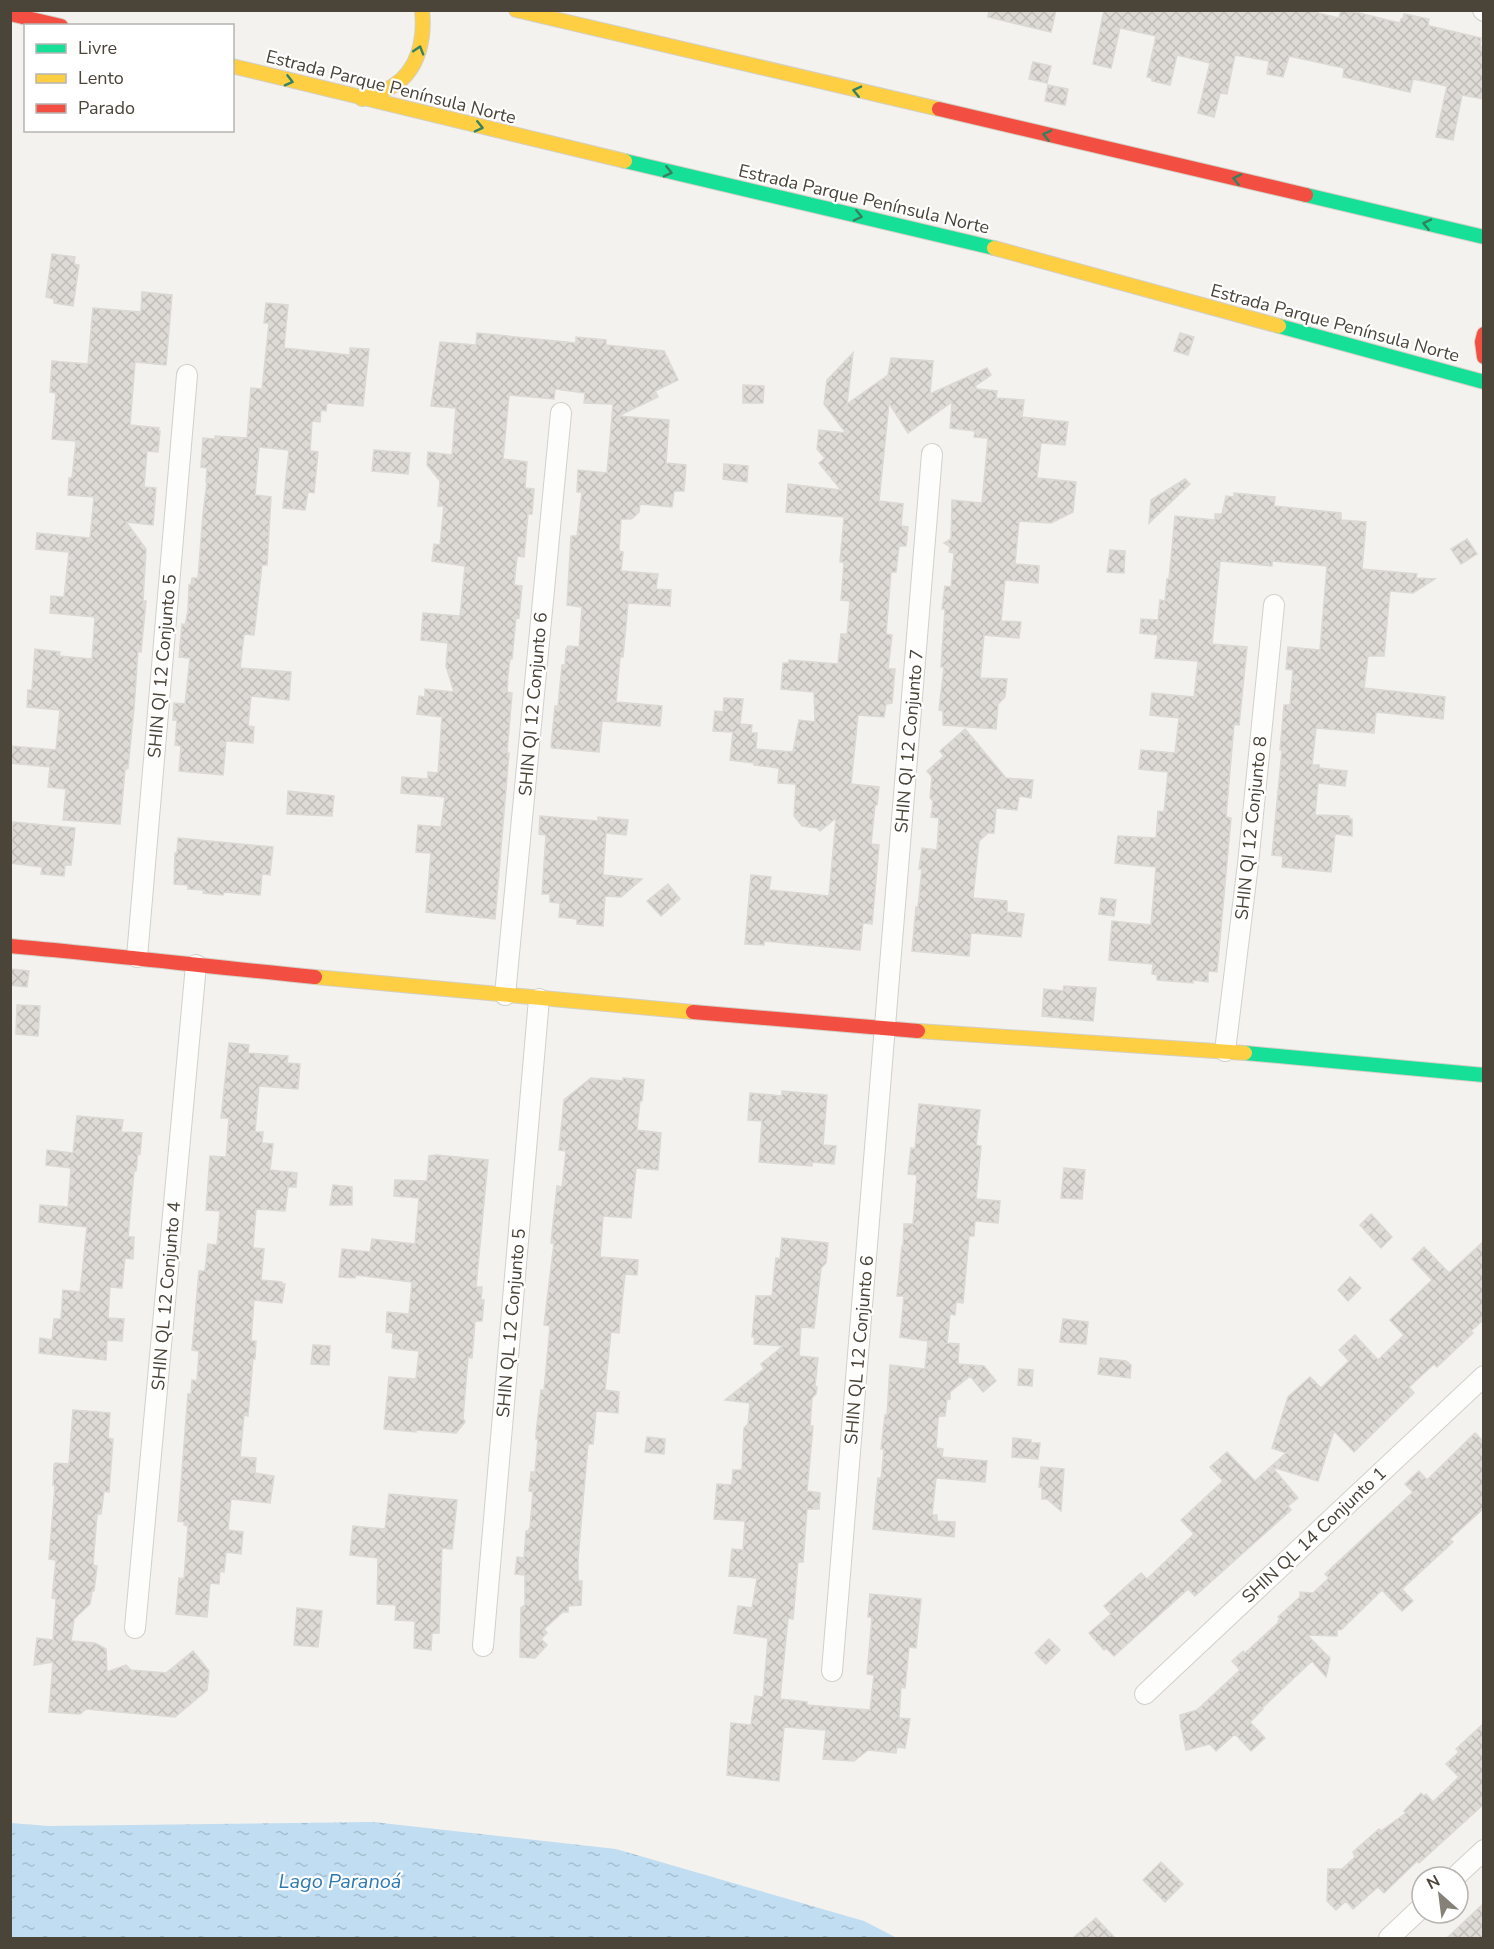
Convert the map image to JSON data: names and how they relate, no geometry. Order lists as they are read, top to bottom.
{
  "streets": {
    "main road": ["Estrada Parque Península Norte"],
    "street": [
      "SHIN QI 12 Conjunto 5",
      "SHIN QI 12 Conjunto 6",
      "SHIN QI 12 Conjunto 7",
      "SHIN QI 12 Conjunto 8",
      "SHIN QL 12 Conjunto 4",
      "SHIN QL 12 Conjunto 5",
      "SHIN QL 12 Conjunto 6",
      "SHIN QL 14 Conjunto 1"
    ]
  },
  "crossings": [
    ["SHIN QI 12 Conjunto 7", "SHIN QL 12 Conjunto 6"]
  ],
  "one_way": ["Estrada Parque Península Norte"],
  "water": ["Lago Paranoá"],
  "legend": ["Livre", "Lento", "Parado"],
  "north": "top left"
}
